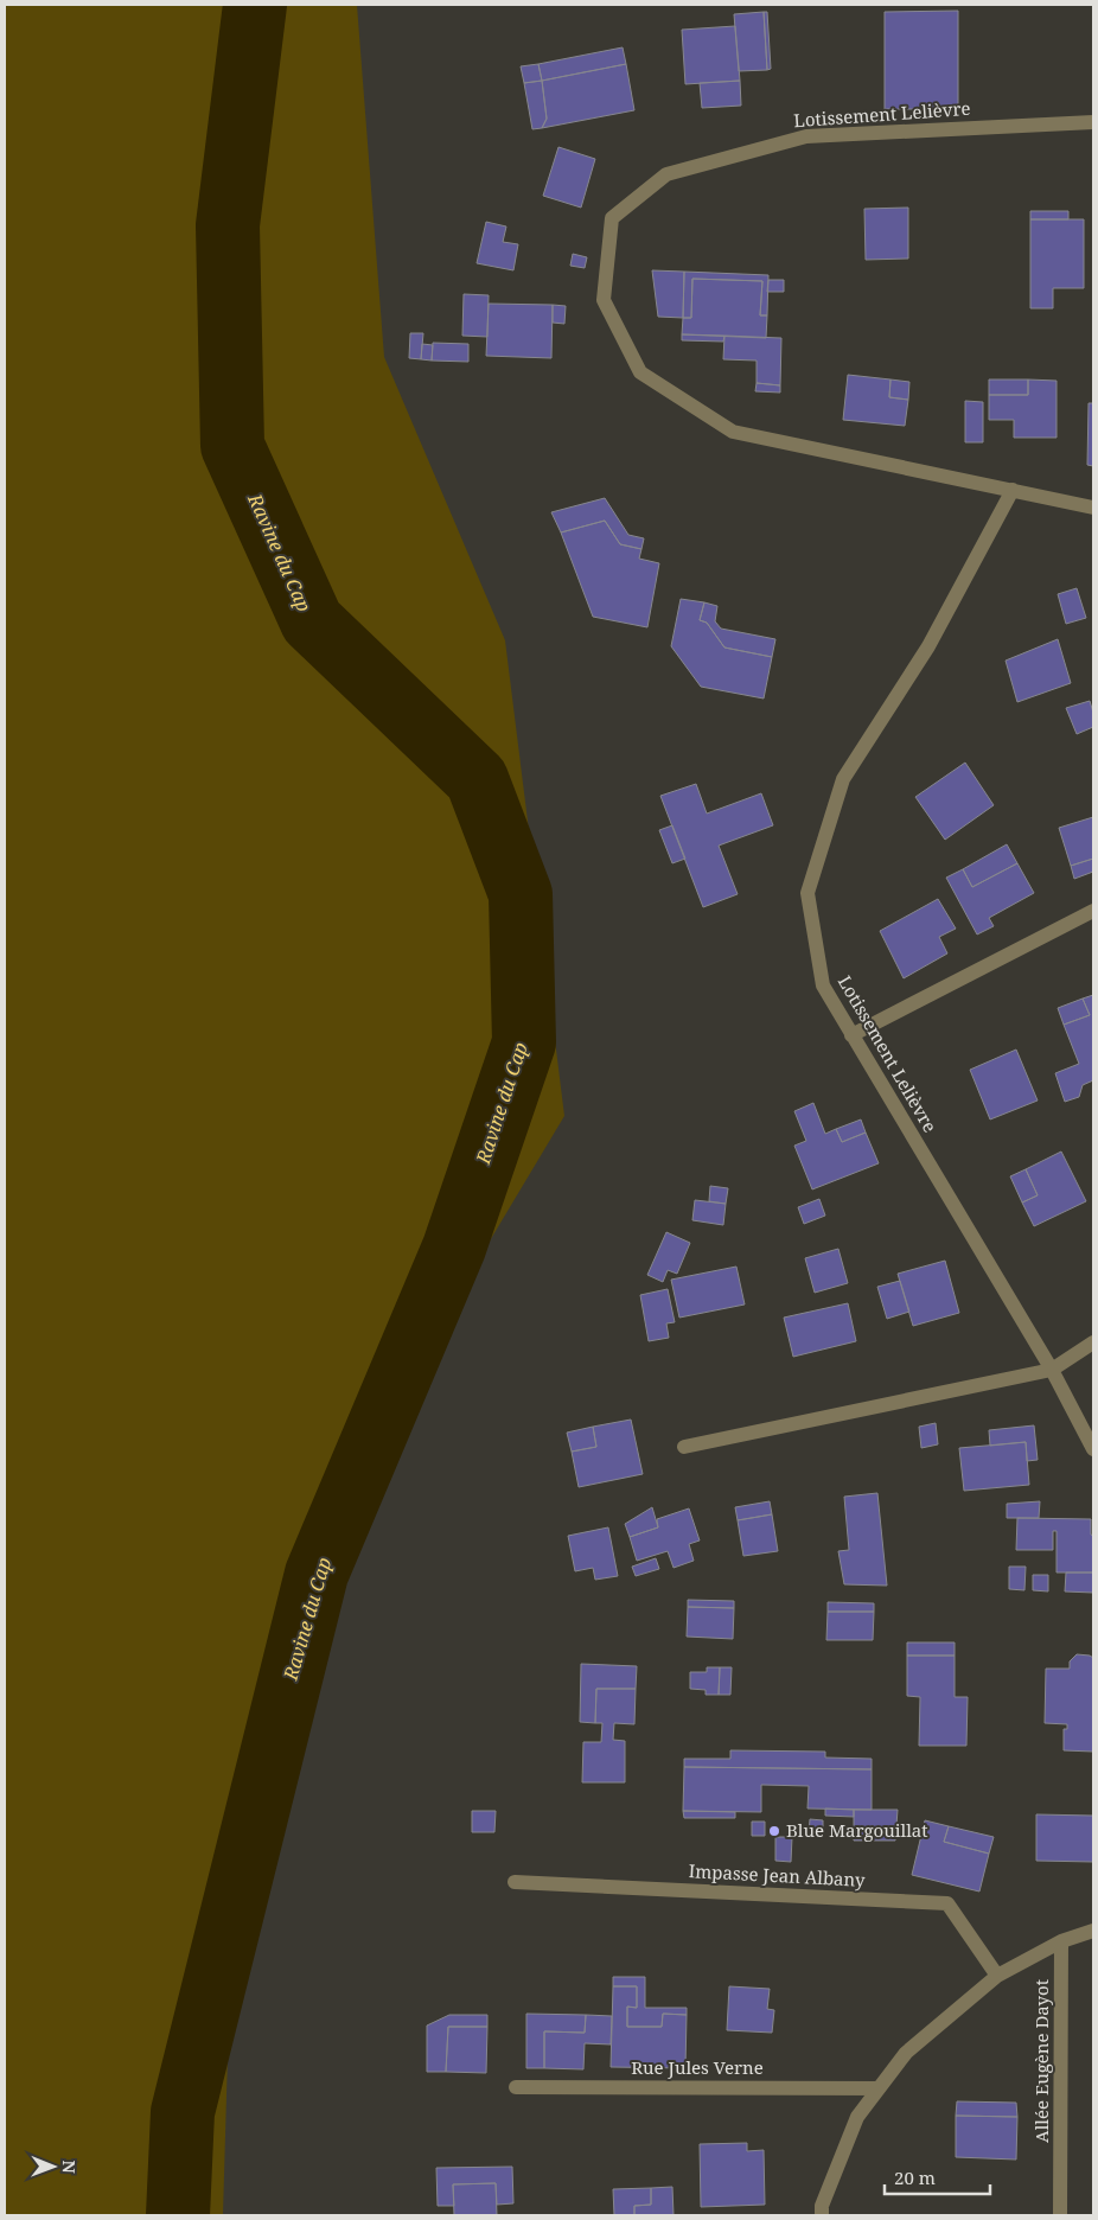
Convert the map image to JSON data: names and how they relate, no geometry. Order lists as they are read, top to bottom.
{
  "streets": {
    "street": [
      "Lotissement Lelièvre",
      "Impasse Jean Albany",
      "Allée Eugène Dayot",
      "Rue Jules Verne"
    ]
  },
  "water": ["Ravine du Cap"],
  "places": ["Blue Margouillat"],
  "scale_bar": "20 m",
  "north": "right"
}
